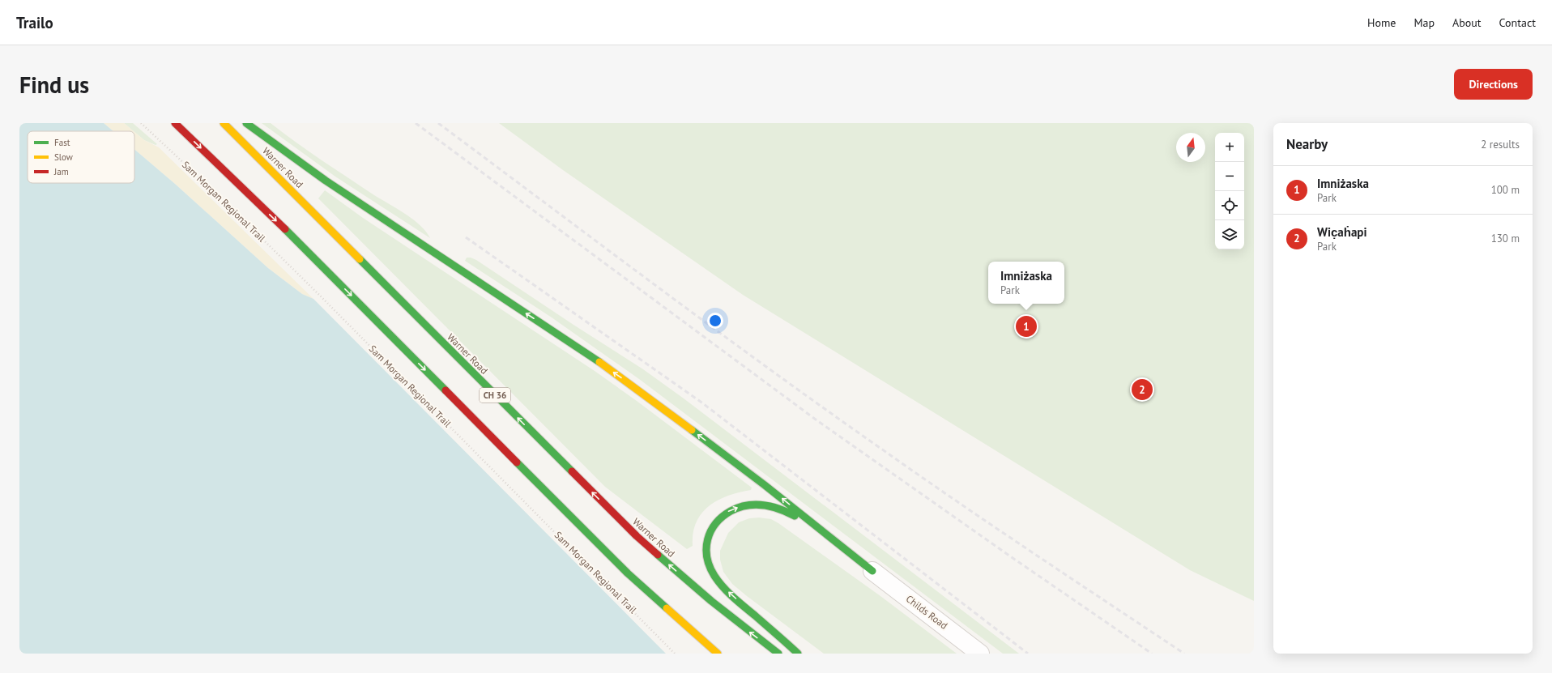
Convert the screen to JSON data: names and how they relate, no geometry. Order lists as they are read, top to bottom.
{
  "streets": {
    "highway": ["Warner Road", "CH 36"],
    "street": ["Childs Road"],
    "path": ["Sam Morgan Regional Trail"]
  },
  "legend": ["Fast", "Slow", "Jam"],
  "north": "top",
  "page": {
    "header": "Trailo",
    "nav": [
      "Home",
      "Map",
      "About",
      "Contact"
    ],
    "buttons": "Directions",
    "title": "Find us",
    "heading": ["Nearby", "2 results"],
    "map_buttons": ["+", "−"],
    "list": [
      {
        "mark": "1",
        "name": "Imniżaska",
        "note": "Park",
        "value": "100 m"
      },
      {
        "mark": "2",
        "name": "Wic̣aḣapi",
        "note": "Park",
        "value": "130 m"
      }
    ],
    "popup": ["Imniżaska", "Park"],
    "pins": ["1", "2"]
  }
}
